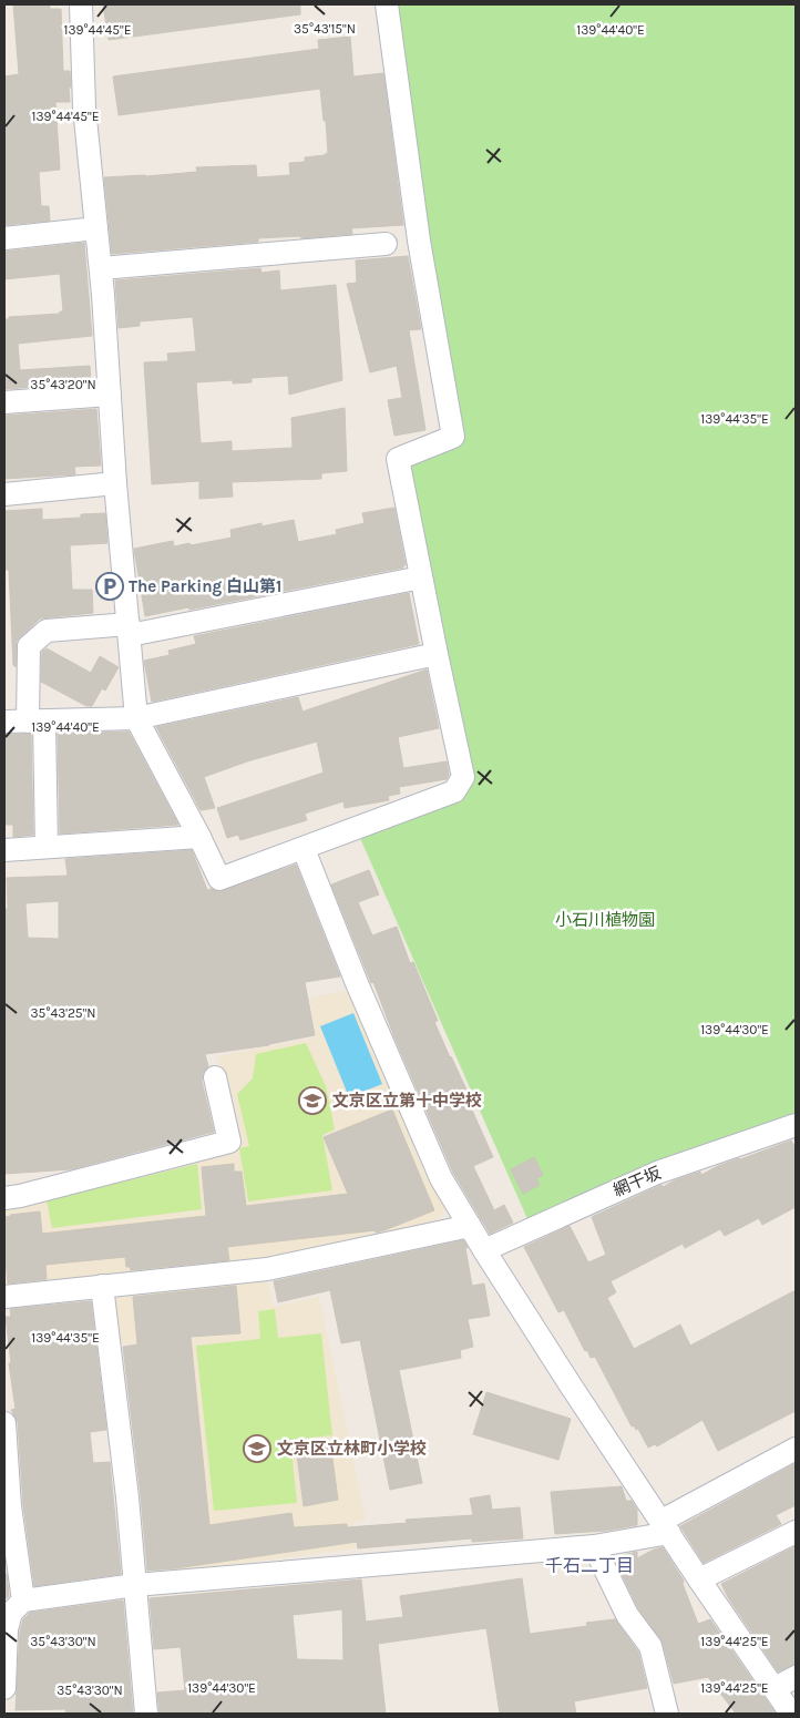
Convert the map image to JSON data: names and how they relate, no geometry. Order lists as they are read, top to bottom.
{
  "streets": {
    "street": ["網干坂"]
  },
  "districts": ["千石二丁目"],
  "parks": ["小石川植物園"],
  "places": {
    "parking": ["The Parking 白山第1"],
    "school or university": ["文京区立第十中学校", "文京区立林町小学校"]
  },
  "coordinates": [
    "35°43'15\"N",
    "139°44'45\"E",
    "139°44'40\"E",
    "35°43'20\"N",
    "139°44'35\"E",
    "35°43'25\"N",
    "139°44'30\"E",
    "139°44'25\"E",
    "35°43'30\"N"
  ]
}
